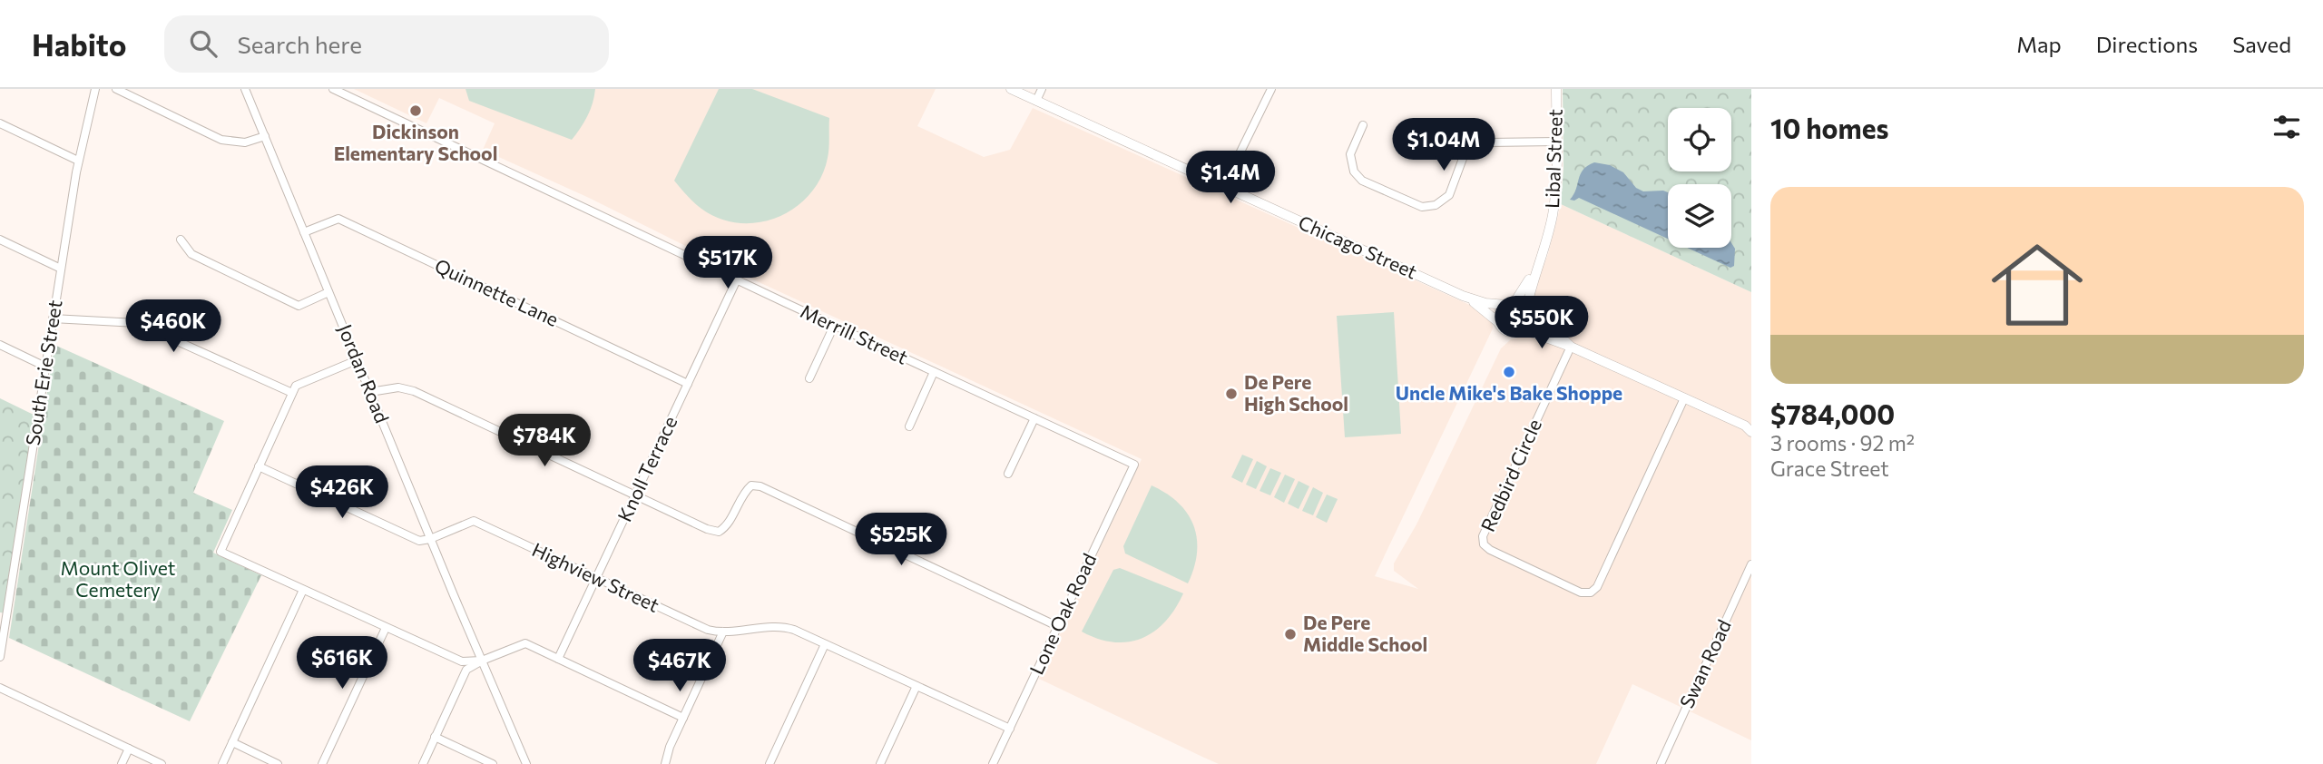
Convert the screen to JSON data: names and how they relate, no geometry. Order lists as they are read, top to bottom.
{
  "streets": {
    "street": [
      "Libal Street",
      "Chicago Street",
      "Quinnette Lane",
      "Merrill Street",
      "South Erie Street",
      "Jordan Road",
      "Knoll Terrace",
      "Redbird Circle",
      "Highview Street",
      "Lone Oak Road",
      "Swan Road"
    ]
  },
  "crossings": [
    ["Libal Street", "Chicago Street"],
    ["Quinnette Lane", "Jordan Road"],
    ["Quinnette Lane", "Knoll Terrace"],
    ["Merrill Street", "Knoll Terrace"],
    ["Merrill Street", "Lone Oak Road"],
    ["Jordan Road", "Highview Street"],
    ["Knoll Terrace", "Highview Street"],
    ["Highview Street", "Lone Oak Road"]
  ],
  "parks": ["Mount Olivet Cemetery"],
  "places": [
    "Dickinson Elementary School",
    "Uncle Mike's Bake Shoppe",
    "De Pere High School",
    "De Pere Middle School"
  ],
  "page": {
    "header": "Habito",
    "search": "Search here",
    "nav": ["Map", "Directions", "Saved"],
    "heading": "10 homes",
    "price": [
      "$1.04M",
      "$1.4M",
      "$517K",
      "$550K",
      "$460K",
      "$784K",
      "$426K",
      "$525K",
      "$616K",
      "$467K"
    ],
    "list": [
      {
        "name": "$784,000",
        "note": "3 rooms · 92 m² · Grace Street"
      }
    ]
  }
}
